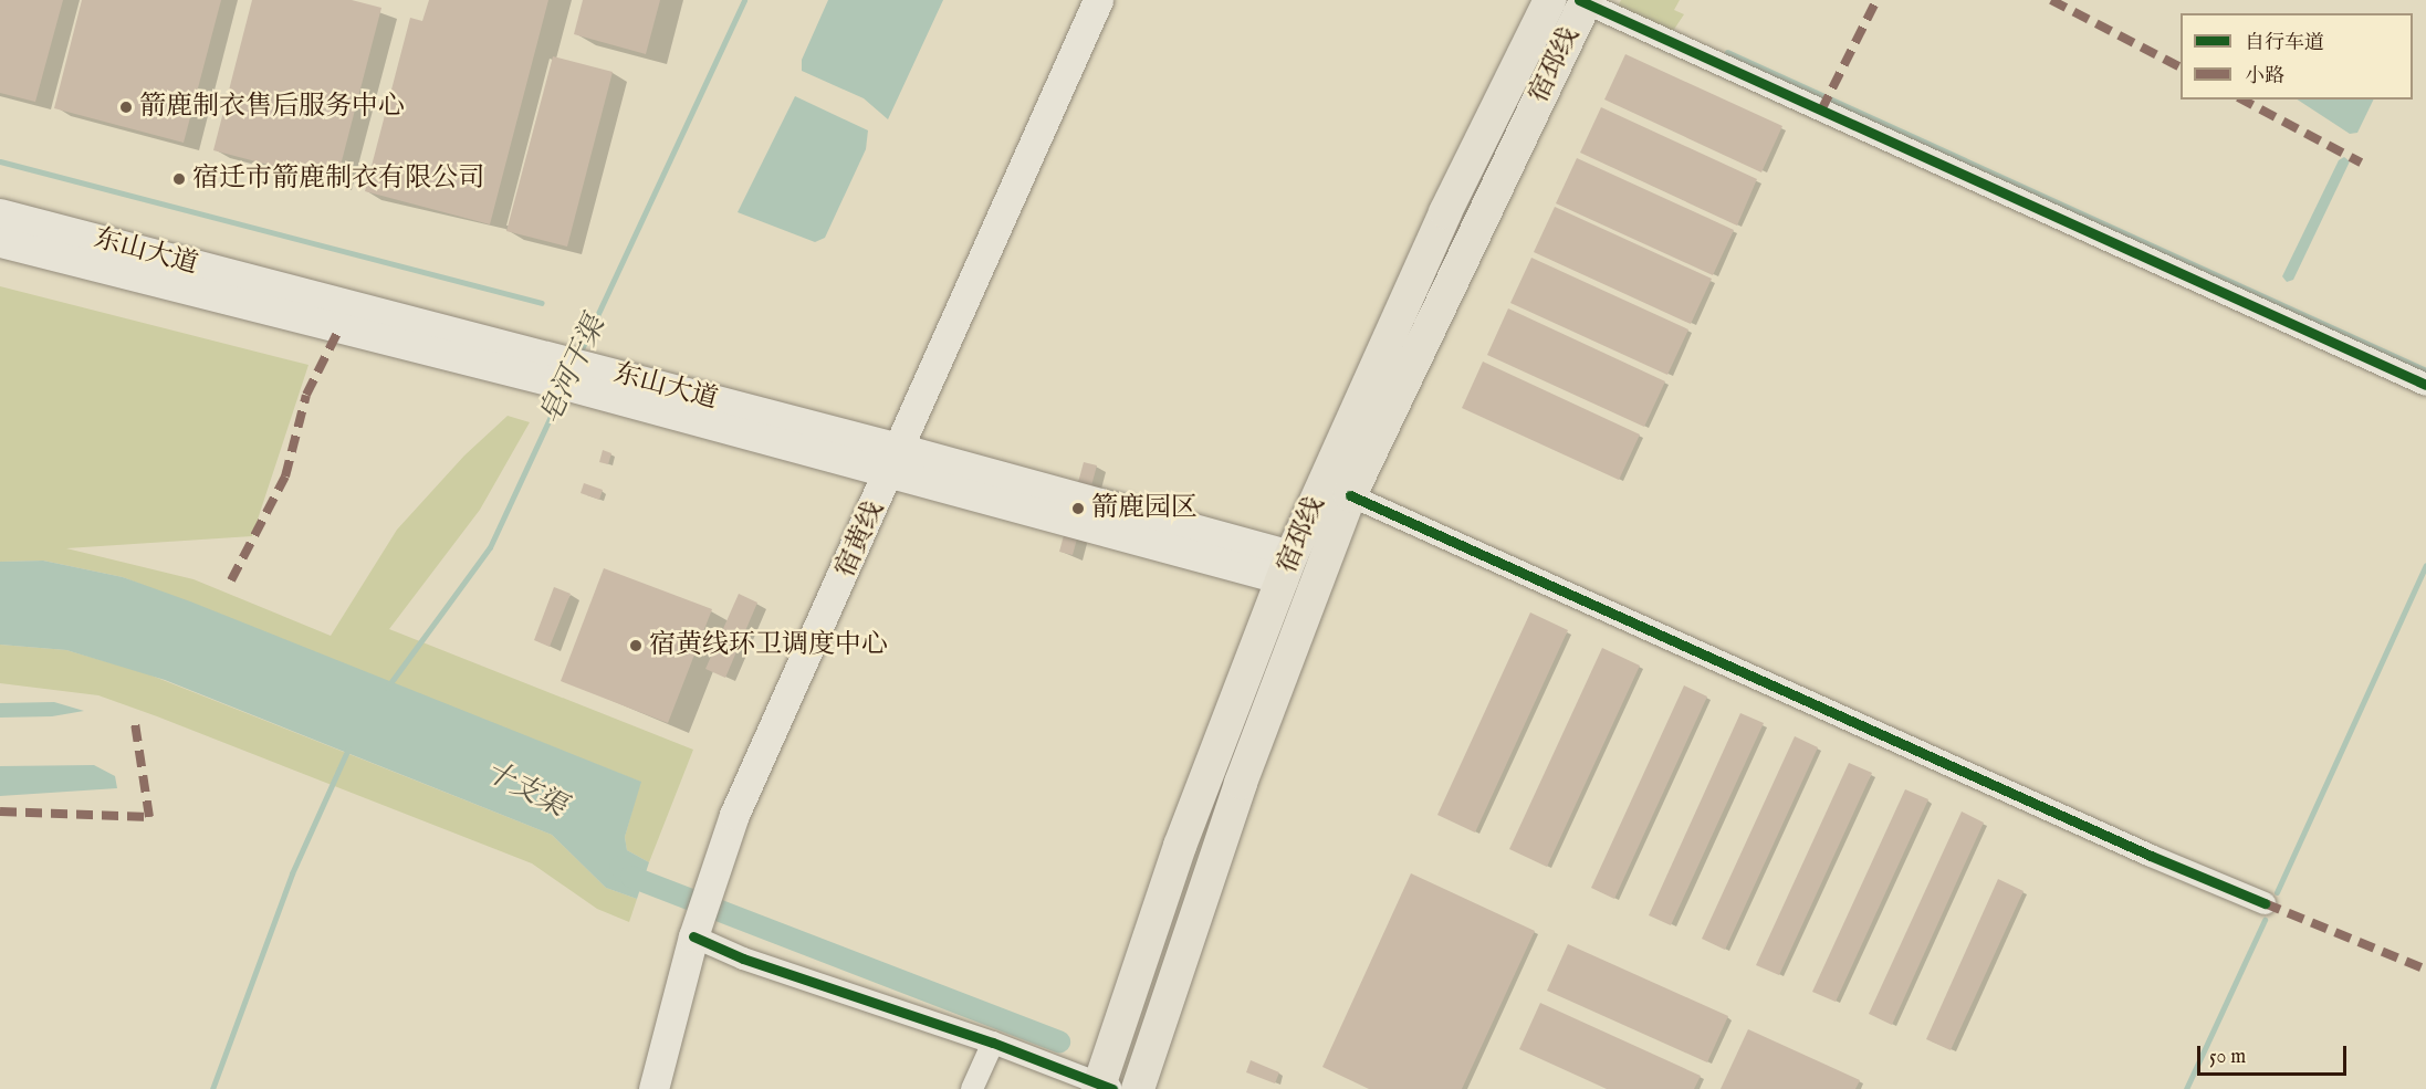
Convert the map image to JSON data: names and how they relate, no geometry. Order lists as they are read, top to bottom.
{
  "streets": {
    "main road": ["宿邳线", "东山大道", "宿黄线"]
  },
  "crossings": [
    ["宿邳线", "东山大道"],
    ["东山大道", "宿黄线"]
  ],
  "water": ["皂河干渠", "十支渠"],
  "places": [
    "箭鹿制衣售后服务中心",
    "宿迁市箭鹿制衣有限公司",
    "箭鹿园区",
    "宿黄线环卫调度中心"
  ],
  "legend": ["自行车道", "小路"],
  "scale_bar": "50 m"
}
